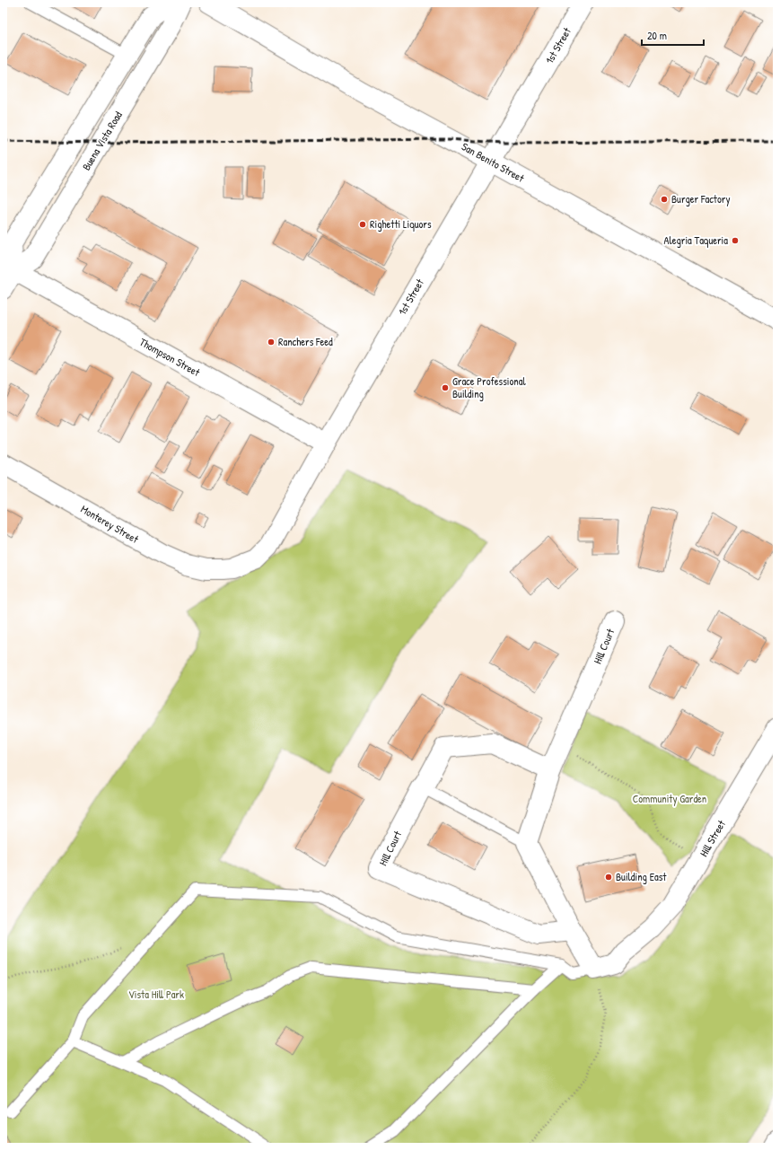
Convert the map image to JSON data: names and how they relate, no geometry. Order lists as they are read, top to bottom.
{
  "streets": {
    "street": [
      "1st Street",
      "Buena Vista Road",
      "San Benito Street",
      "Thompson Street",
      "Monterey Street",
      "Hill Court",
      "Hill Street"
    ]
  },
  "crossings": [
    ["1st Street", "San Benito Street"],
    ["1st Street", "Thompson Street"],
    ["1st Street", "Monterey Street"],
    ["Buena Vista Road", "Thompson Street"]
  ],
  "parks": ["Community Garden", "Vista Hill Park"],
  "places": [
    "Burger Factory",
    "Righetti Liquors",
    "Alegria Taqueria",
    "Ranchers Feed",
    "Grace Professional Building",
    "Building East"
  ],
  "scale_bar": "20 m"
}
